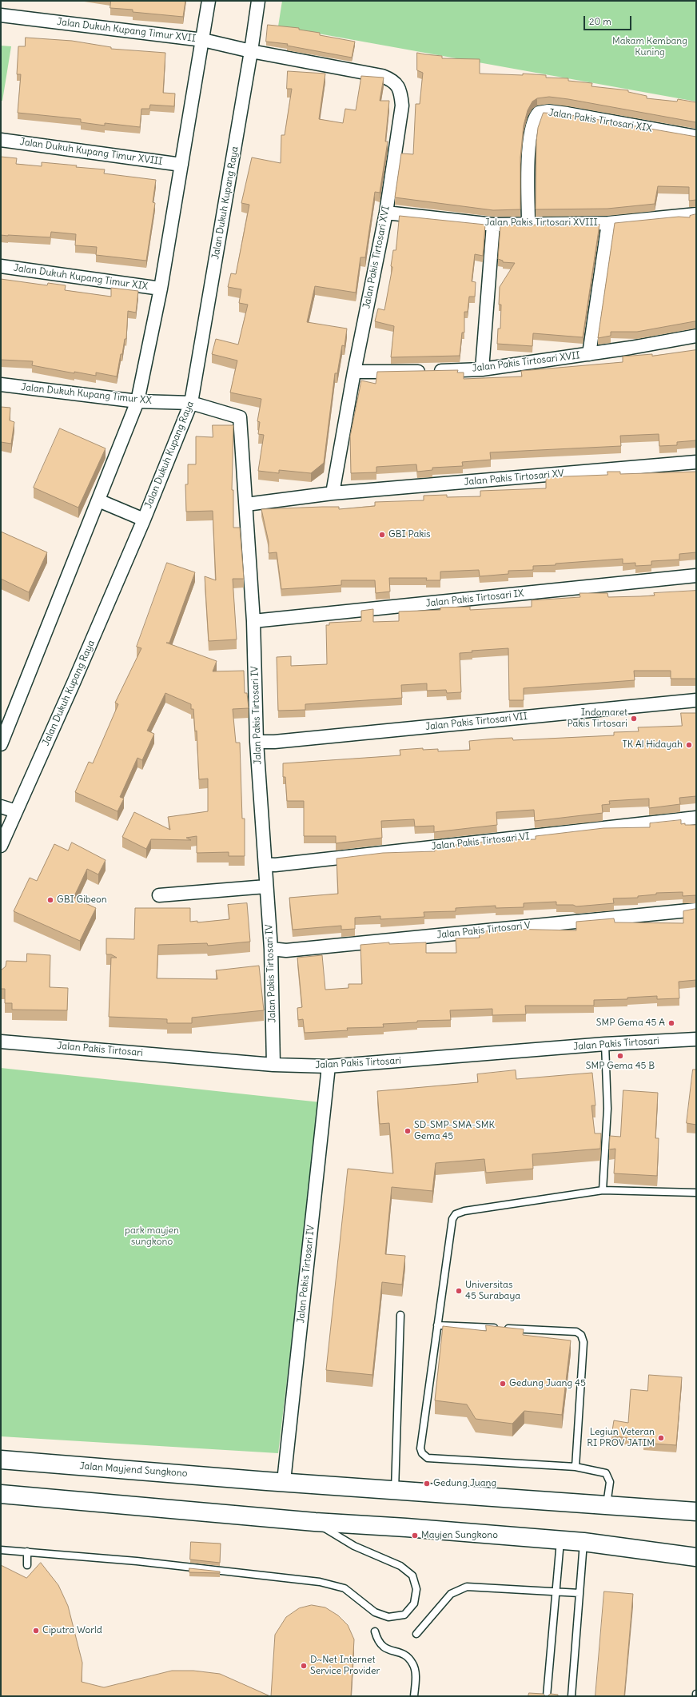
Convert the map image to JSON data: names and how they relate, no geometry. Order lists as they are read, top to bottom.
{
  "streets": {
    "main road": ["Jalan Mayjend Sungkono"],
    "street": [
      "Jalan Dukuh Kupang Timur XVII",
      "Jalan Pakis Tirtosari XIX",
      "Jalan Dukuh Kupang Timur XVIII",
      "Jalan Dukuh Kupang Raya",
      "Jalan Pakis Tirtosari XVIII",
      "Jalan Pakis Tirtosari XVI",
      "Jalan Dukuh Kupang Timur XIX",
      "Jalan Pakis Tirtosari XVII",
      "Jalan Dukuh Kupang Timur XX",
      "Jalan Pakis Tirtosari XV",
      "Jalan Pakis Tirtosari IX",
      "Jalan Pakis Tirtosari IV",
      "Jalan Pakis Tirtosari VII",
      "Jalan Pakis Tirtosari VI",
      "Jalan Pakis Tirtosari V",
      "Jalan Pakis Tirtosari"
    ]
  },
  "crossings": [
    ["Jalan Dukuh Kupang Timur XVII", "Jalan Dukuh Kupang Raya"],
    ["Jalan Dukuh Kupang Timur XVII", "Jalan Pakis Tirtosari XVI"],
    ["Jalan Pakis Tirtosari XIX", "Jalan Pakis Tirtosari XVIII"],
    ["Jalan Dukuh Kupang Raya", "Jalan Pakis Tirtosari XVI"],
    ["Jalan Dukuh Kupang Raya", "Jalan Dukuh Kupang Timur XX"],
    ["Jalan Dukuh Kupang Raya", "Jalan Pakis Tirtosari IV"],
    ["Jalan Pakis Tirtosari XVIII", "Jalan Pakis Tirtosari XVI"],
    ["Jalan Pakis Tirtosari XVI", "Jalan Pakis Tirtosari XVII"],
    ["Jalan Pakis Tirtosari XVI", "Jalan Pakis Tirtosari XV"],
    ["Jalan Dukuh Kupang Timur XX", "Jalan Pakis Tirtosari IV"],
    ["Jalan Pakis Tirtosari IX", "Jalan Pakis Tirtosari IV"],
    ["Jalan Pakis Tirtosari IV", "Jalan Pakis Tirtosari VII"],
    ["Jalan Pakis Tirtosari IV", "Jalan Pakis Tirtosari VI"],
    ["Jalan Pakis Tirtosari IV", "Jalan Pakis Tirtosari V"],
    ["Jalan Pakis Tirtosari IV", "Jalan Pakis Tirtosari"],
    ["Jalan Pakis Tirtosari IV", "Jalan Mayjend Sungkono"]
  ],
  "parks": ["Makam Kembang Kuning", "park mayjen sungkono"],
  "places": [
    "GBI Pakis",
    "Indomaret Pakis Tirtosari",
    "TK Al Hidayah",
    "GBI Gibeon",
    "SMP Gema 45 A",
    "SMP Gema 45 B",
    "SD-SMP-SMA-SMK Gema 45",
    "Universitas 45 Surabaya",
    "Gedung Juang 45",
    "Legiun Veteran RI PROV JATIM",
    "Gedung Juang",
    "Mayjen Sungkono",
    "Ciputra World",
    "D~Net Internet Service Provider"
  ],
  "scale_bar": "20 m"
}
